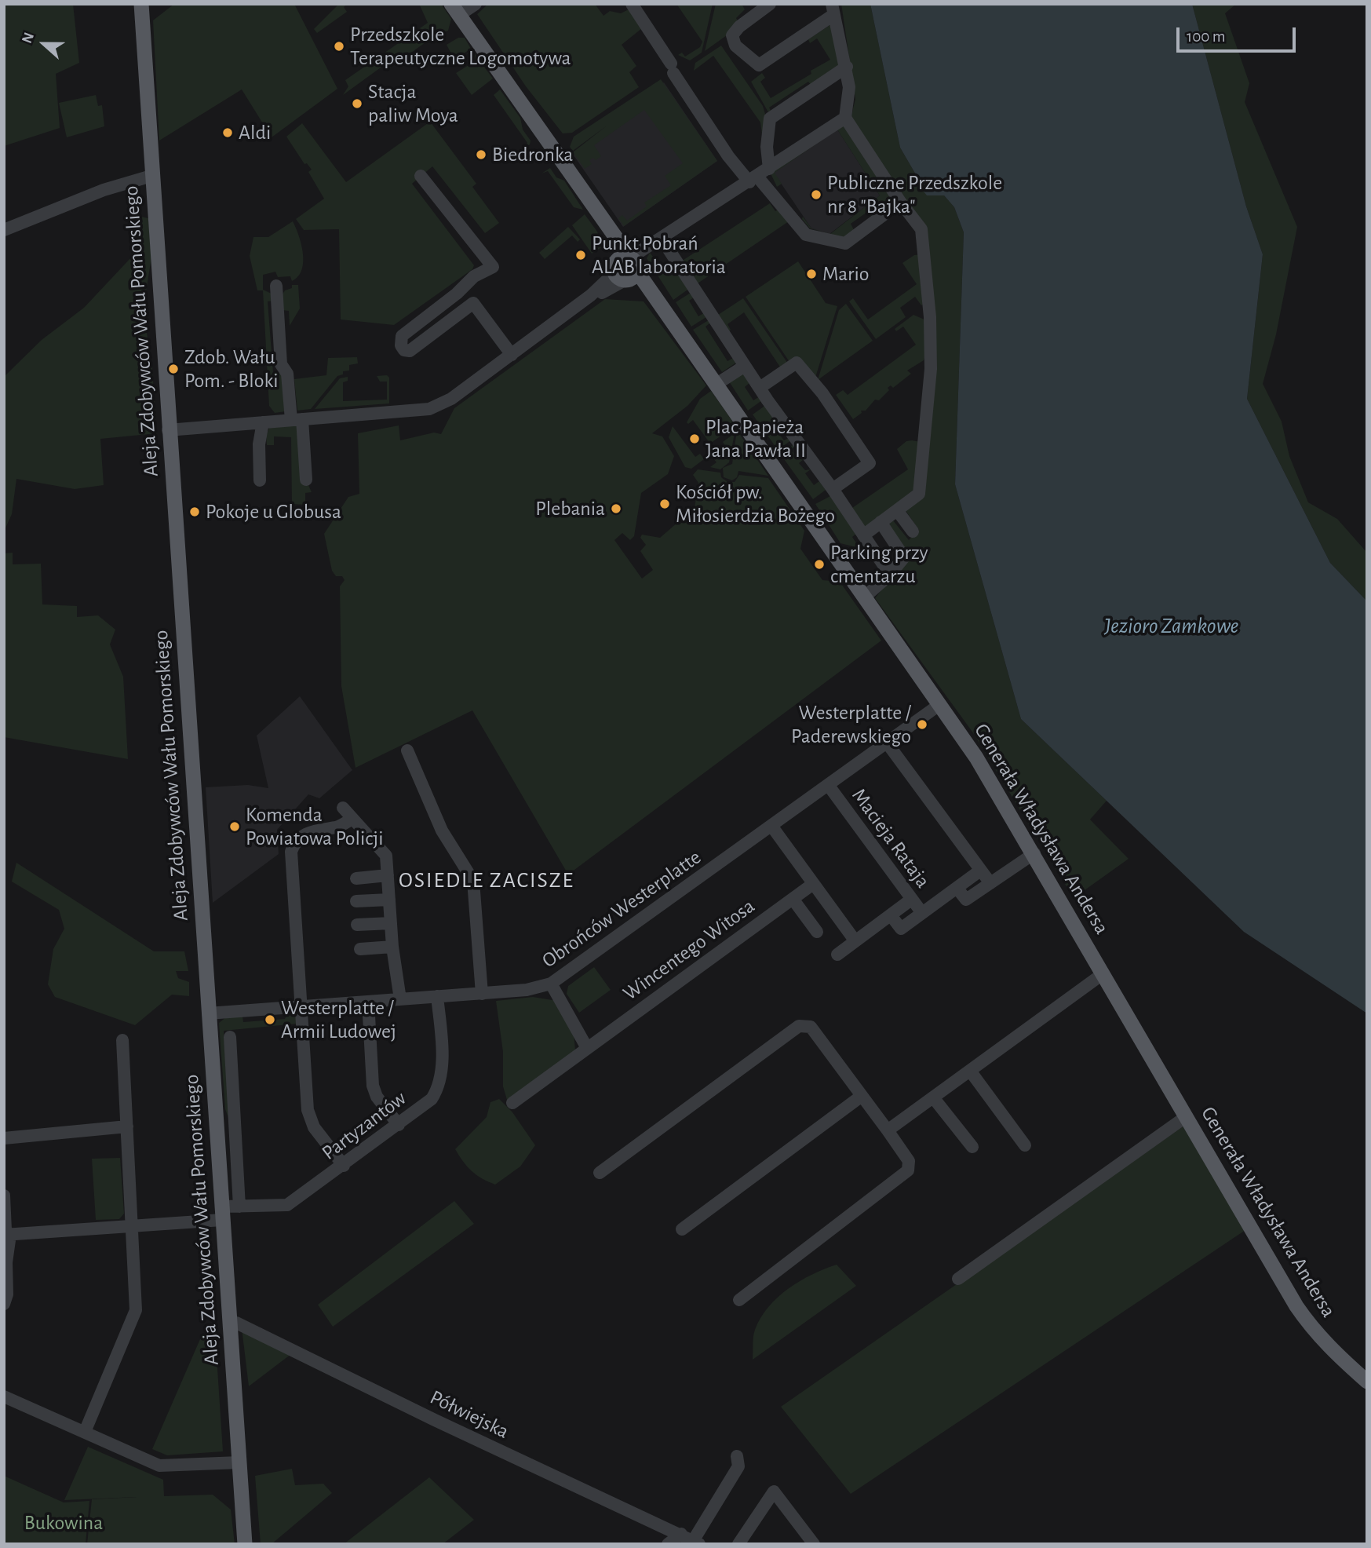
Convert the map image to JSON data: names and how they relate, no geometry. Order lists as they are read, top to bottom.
{
  "streets": {
    "main road": ["Aleja Zdobywców Wału Pomorskiego", "Generała Władysława Andersa"],
    "street": [
      "Macieja Rataja",
      "Obrońców Westerplatte",
      "Wincentego Witosa",
      "Partyzantów",
      "Półwiejska"
    ]
  },
  "crossings": [
    ["Aleja Zdobywców Wału Pomorskiego", "Obrońców Westerplatte"],
    ["Aleja Zdobywców Wału Pomorskiego", "Partyzantów"],
    ["Aleja Zdobywców Wału Pomorskiego", "Półwiejska"],
    ["Generała Władysława Andersa", "Obrońców Westerplatte"],
    ["Macieja Rataja", "Obrońców Westerplatte"],
    ["Obrońców Westerplatte", "Partyzantów"]
  ],
  "districts": ["OSIEDLE ZACISZE"],
  "water": ["Jezioro Zamkowe"],
  "parks": ["Bukowina"],
  "places": [
    "Przedszkole Terapeutyczne Logomotywa",
    "Stacja paliw Moya",
    "Aldi",
    "Biedronka",
    "Publiczne Przedszkole nr 8 \"Bajka\"",
    "Punkt Pobrań ALAB laboratoria",
    "Mario",
    "Zdob. Wału Pom. - Bloki",
    "Plac Papieża Jana Pawła II",
    "Kościół pw. Miłosierdzia Bożego",
    "Plebania",
    "Pokoje u Globusa",
    "Parking przy cmentarzu",
    "Westerplatte / Paderewskiego",
    "Komenda Powiatowa Policji",
    "Westerplatte / Armii Ludowej"
  ],
  "scale_bar": "100 m",
  "north": "left"
}
